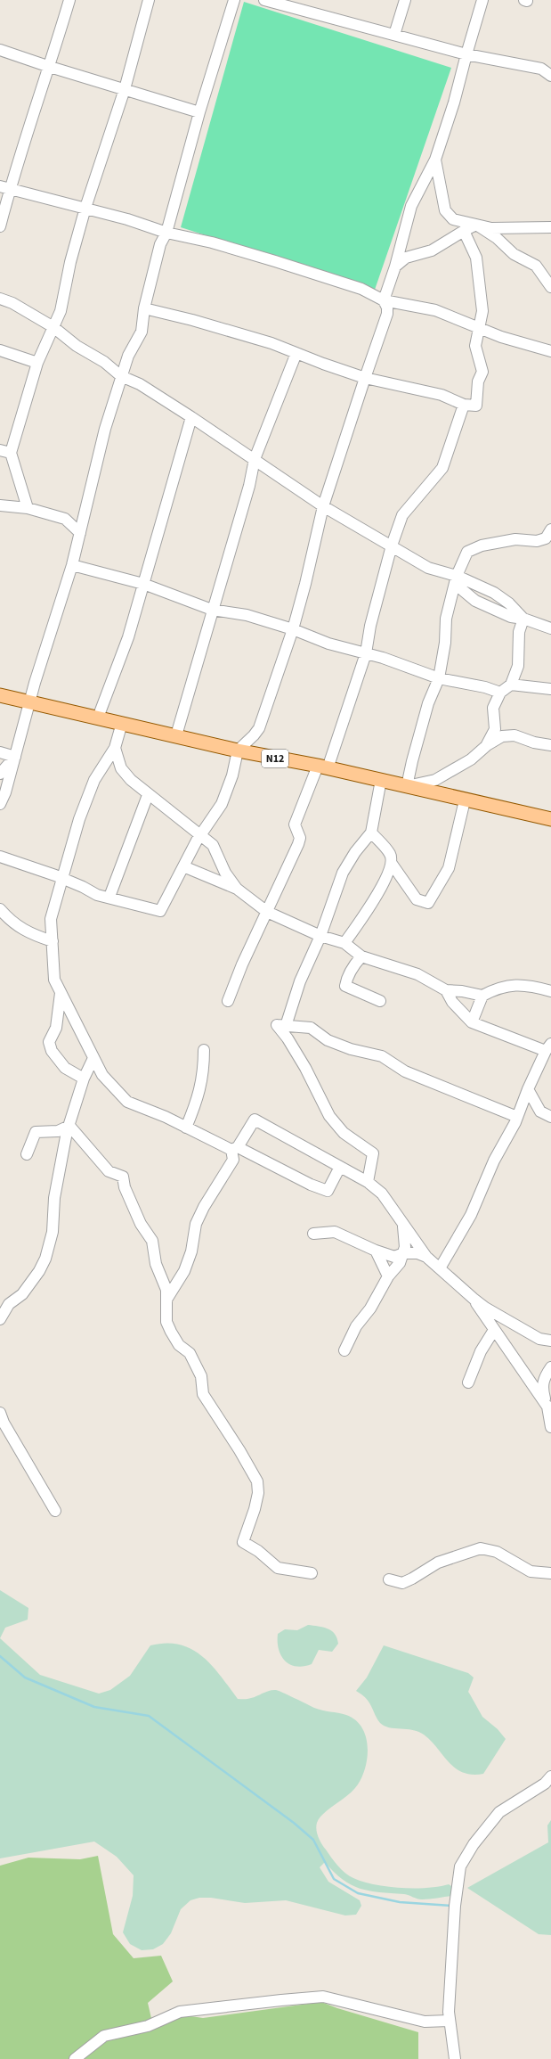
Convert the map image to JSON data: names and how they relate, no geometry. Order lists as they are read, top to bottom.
{
  "streets": {
    "main road": ["N12"]
  }
}
